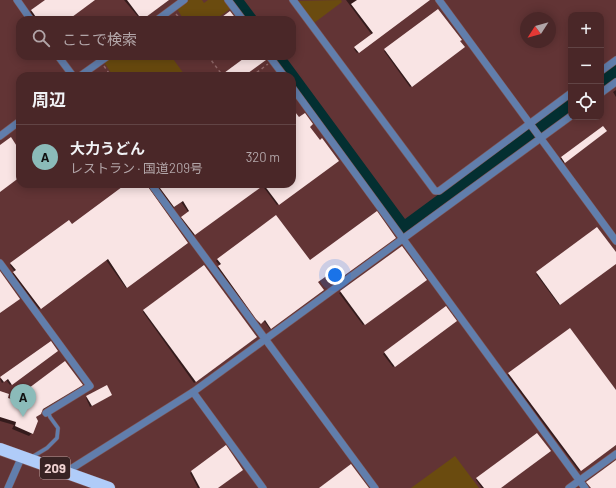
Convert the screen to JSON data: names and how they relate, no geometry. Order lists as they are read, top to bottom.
{
  "streets": {
    "highway": ["209"]
  },
  "north": "bottom left",
  "page": {
    "map_buttons": ["+", "−"],
    "search": "ここで検索",
    "heading": "周辺",
    "list": [
      {
        "mark": "A",
        "name": "大力うどん",
        "note": "レストラン · 国道209号",
        "value": "320 m"
      }
    ],
    "pins": "A"
  }
}
